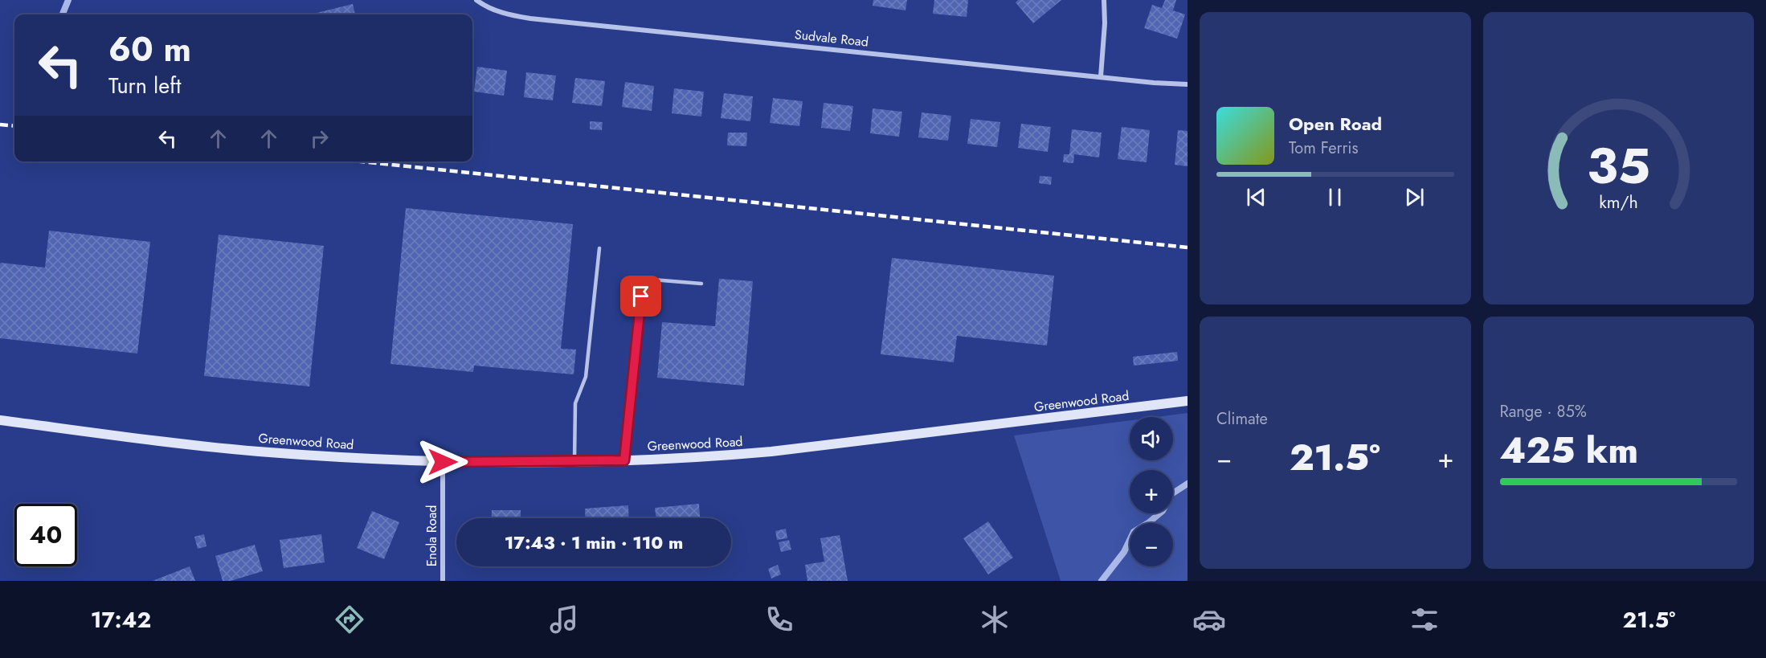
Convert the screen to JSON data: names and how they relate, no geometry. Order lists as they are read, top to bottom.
{
  "streets": {
    "street": ["Sudvale Road", "Greenwood Road", "Enola Road"]
  },
  "crossings": [
    ["Greenwood Road", "Enola Road"]
  ],
  "page": {
    "turn": ["60 m", "Turn left"],
    "song": ["Open Road", "Tom Ferris"],
    "tile": [
      "Climate",
      ["Range · 85%", "425 km"]
    ],
    "map_buttons": ["+", "−"],
    "heat": ["−", "21.5°", "+"],
    "limit": "40",
    "trip": "17:43 · 1 min · 110 m",
    "tabs": ["17:42", "21.5°"],
    "gauge": ["35", "km/h"]
  }
}
